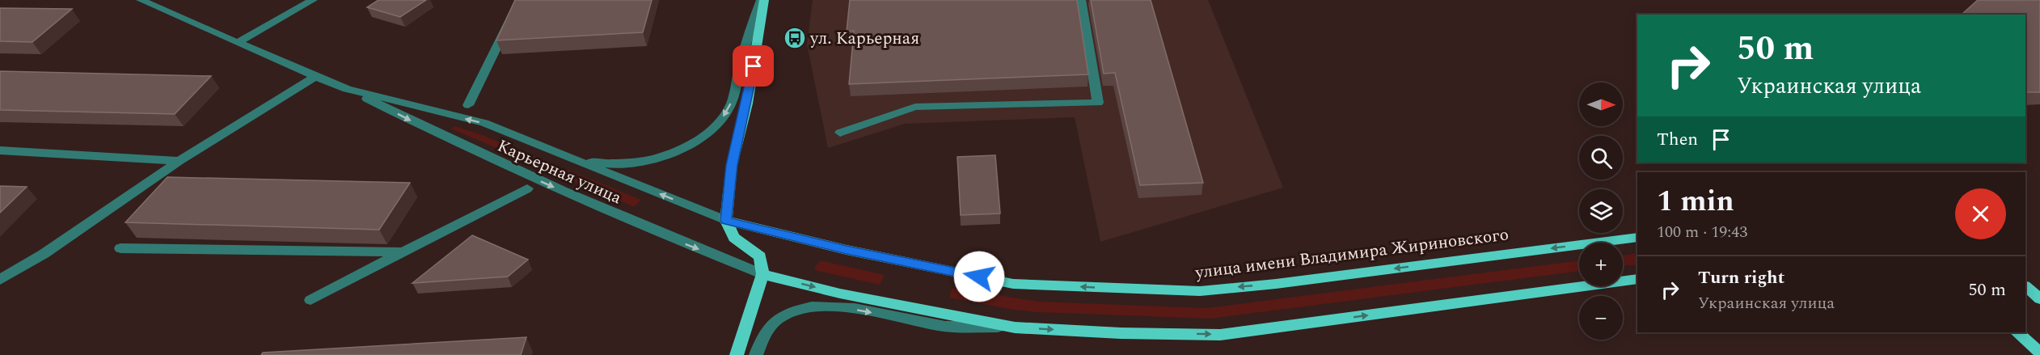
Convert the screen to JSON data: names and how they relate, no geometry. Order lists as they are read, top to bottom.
{
  "streets": {
    "main road": ["улица имени Владимира Жириновского"],
    "street": ["Карьерная улица"]
  },
  "crossings": [
    ["Карьерная улица", "улица имени Владимира Жириновского"]
  ],
  "places": {
    "bus stop": ["ул. Карьерная"]
  },
  "north": "right",
  "page": {
    "turn": ["50 m", "Украинская улица"],
    "map_buttons": ["+", "−"],
    "then": "Then",
    "heading": ["1 min", "100 m · 19:43"],
    "list": [
      {
        "name": "Turn right",
        "note": "Украинская улица",
        "value": "50 m"
      }
    ]
  }
}
